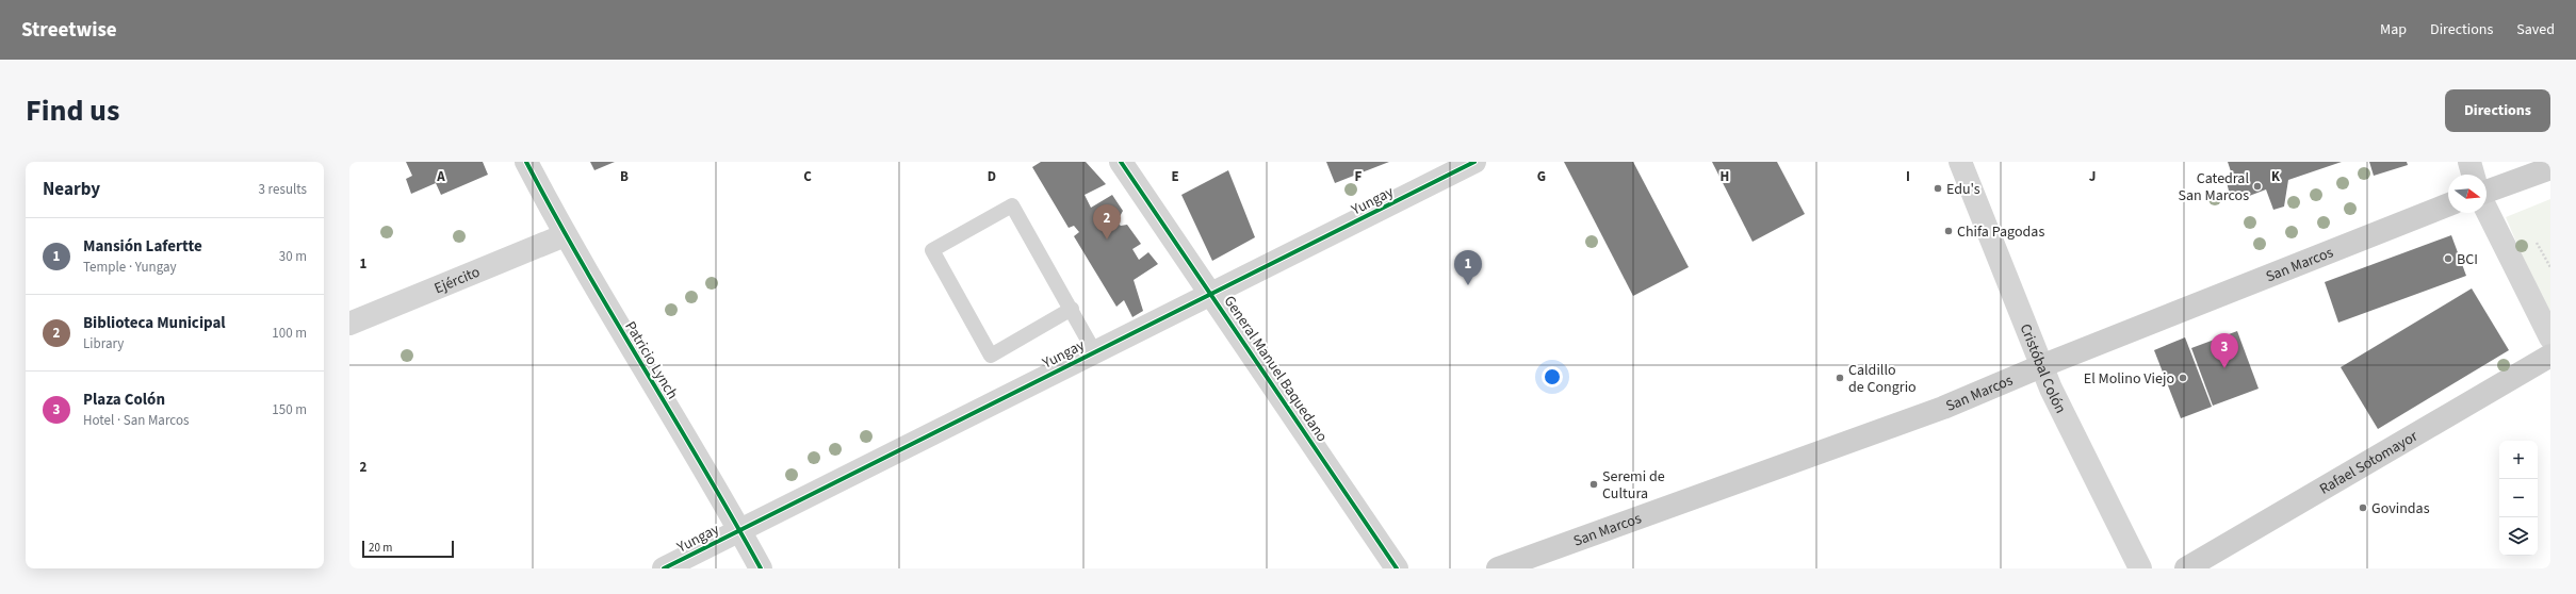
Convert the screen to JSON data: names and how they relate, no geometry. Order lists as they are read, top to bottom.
{
  "streets": {
    "main road": ["San Marcos", "Rafael Sotomayor"],
    "street": [
      "Yungay",
      "Ejército",
      "Patricio Lynch",
      "General Manuel Baquedano",
      "Cristóbal Colón"
    ]
  },
  "crossings": [
    ["Yungay", "Patricio Lynch"],
    ["Yungay", "General Manuel Baquedano"],
    ["San Marcos", "Cristóbal Colón"],
    ["Ejército", "Patricio Lynch"]
  ],
  "places": [
    "Catedral San Marcos",
    "Edu's",
    "Chifa Pagodas",
    "BCI",
    "Caldillo de Congrio",
    "El Molino Viejo",
    "Seremi de Cultura",
    "Govindas"
  ],
  "scale_bar": "20 m",
  "north": "right",
  "page": {
    "header": "Streetwise",
    "nav": ["Map", "Directions", "Saved"],
    "title": "Find us",
    "buttons": "Directions",
    "heading": ["Nearby", "3 results"],
    "pins": ["2", "1", "3"],
    "list": [
      {
        "mark": "1",
        "name": "Mansión Lafertte",
        "note": "Temple · Yungay",
        "value": "30 m"
      },
      {
        "mark": "2",
        "name": "Biblioteca Municipal",
        "note": "Library",
        "value": "100 m"
      },
      {
        "mark": "3",
        "name": "Plaza Colón",
        "note": "Hotel · San Marcos",
        "value": "150 m"
      }
    ],
    "map_buttons": ["+", "−"],
    "scale": "20 m"
  },
  "grid": {
    "columns": [
      "A",
      "B",
      "C",
      "D",
      "E",
      "F",
      "G",
      "H",
      "I",
      "J",
      "K"
    ],
    "rows": ["1", "2"]
  }
}
